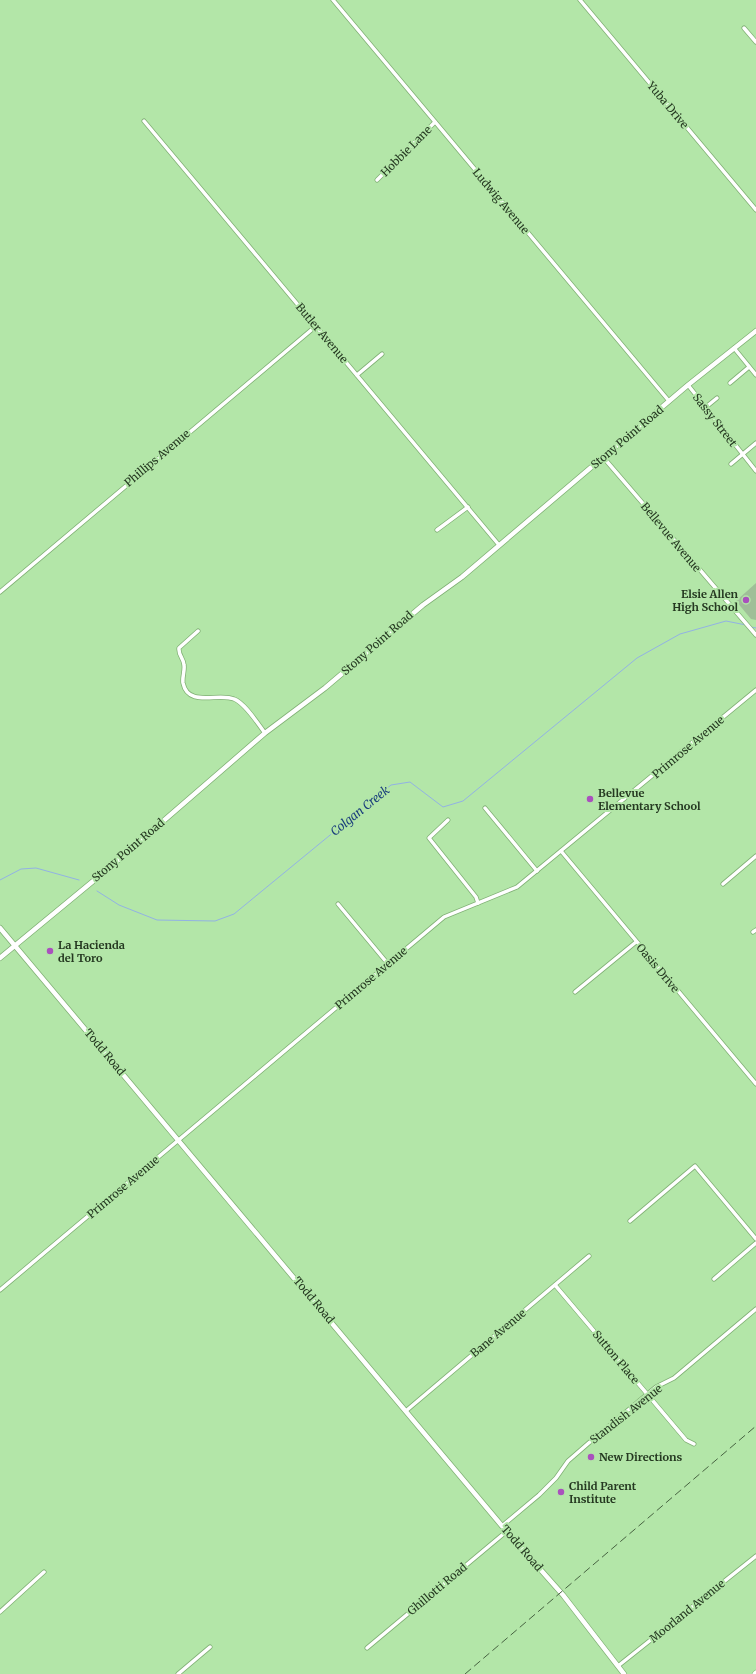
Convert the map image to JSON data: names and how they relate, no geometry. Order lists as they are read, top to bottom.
{
  "streets": {
    "main road": ["Stony Point Road", "Todd Road"],
    "street": [
      "Yuba Drive",
      "Hobbie Lane",
      "Ludwig Avenue",
      "Butler Avenue",
      "Sassy Street",
      "Phillips Avenue",
      "Bellevue Avenue",
      "Primrose Avenue",
      "Oasis Drive",
      "Bane Avenue",
      "Sutton Place",
      "Standish Avenue",
      "Ghillotti Road",
      "Moorland Avenue"
    ]
  },
  "crossings": [
    ["Hobbie Lane", "Ludwig Avenue"],
    ["Ludwig Avenue", "Stony Point Road"],
    ["Butler Avenue", "Stony Point Road"],
    ["Butler Avenue", "Phillips Avenue"],
    ["Sassy Street", "Stony Point Road"],
    ["Stony Point Road", "Bellevue Avenue"],
    ["Stony Point Road", "Todd Road"],
    ["Primrose Avenue", "Oasis Drive"],
    ["Primrose Avenue", "Todd Road"],
    ["Todd Road", "Bane Avenue"],
    ["Todd Road", "Standish Avenue"],
    ["Todd Road", "Ghillotti Road"],
    ["Todd Road", "Moorland Avenue"],
    ["Bane Avenue", "Sutton Place"],
    ["Sutton Place", "Standish Avenue"]
  ],
  "water": ["Colgan Creek"],
  "places": [
    "Elsie Allen High School",
    "Bellevue Elementary School",
    "La Hacienda del Toro",
    "New Directions",
    "Child Parent Institute"
  ]
}
